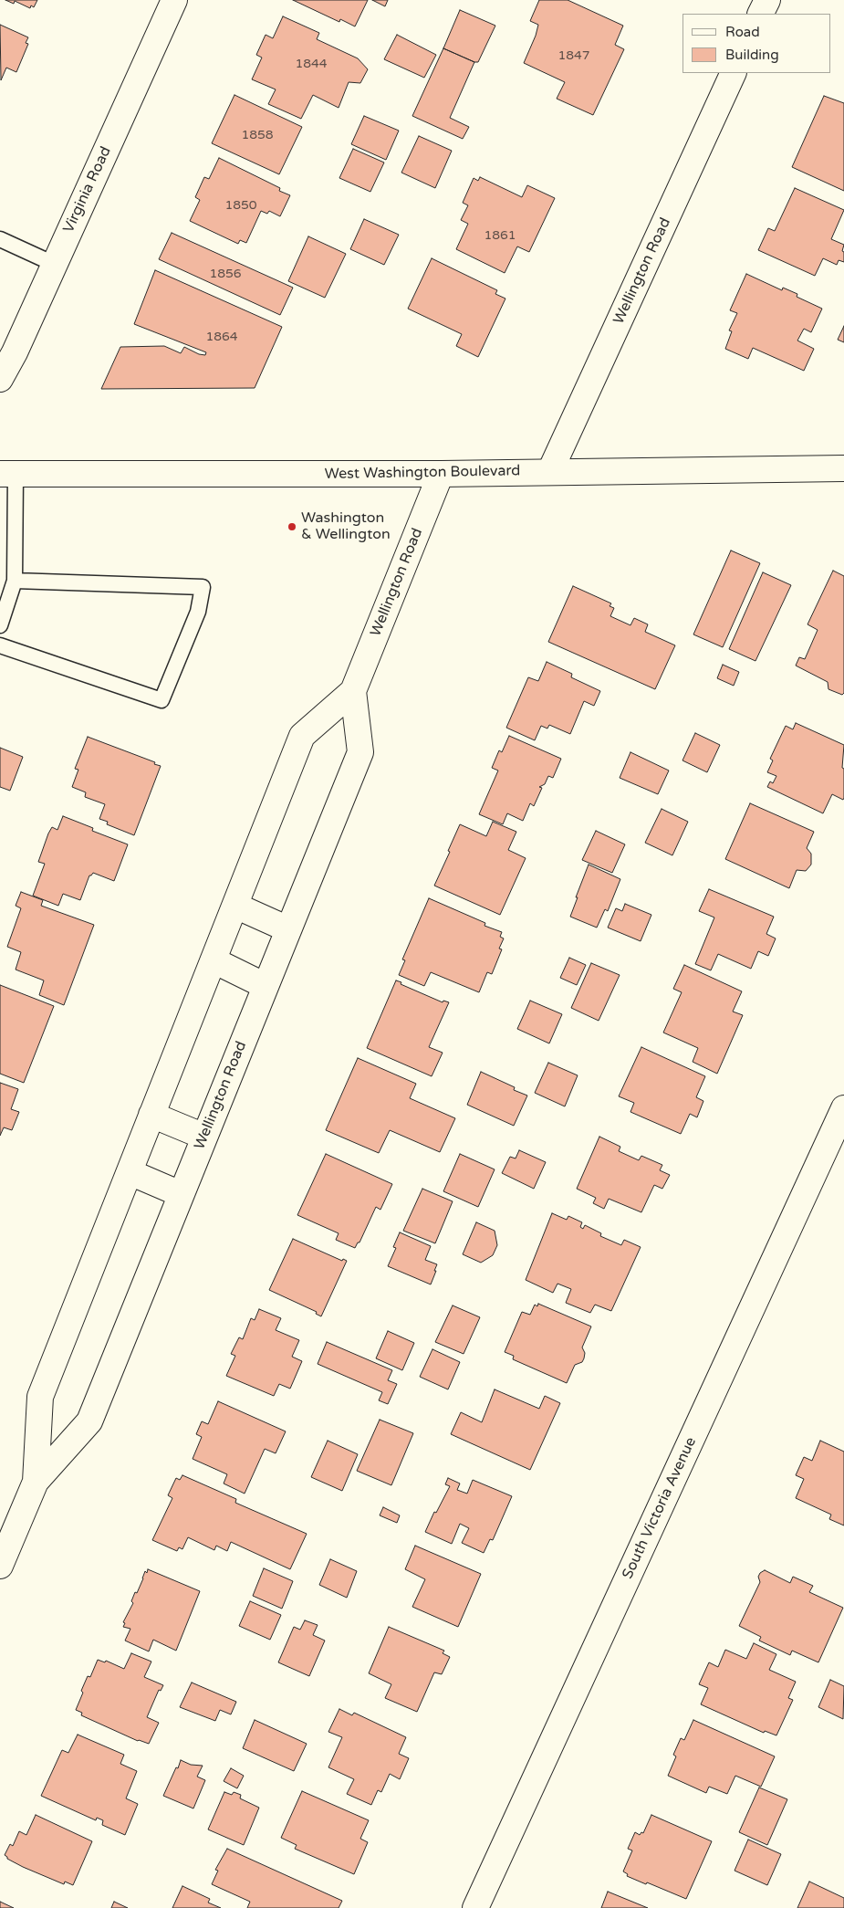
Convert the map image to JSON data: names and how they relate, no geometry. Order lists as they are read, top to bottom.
{
  "streets": {
    "street": [
      "Virginia Road",
      "Wellington Road",
      "West Washington Boulevard",
      "South Victoria Avenue"
    ]
  },
  "crossings": [
    ["Wellington Road", "West Washington Boulevard"]
  ],
  "places": ["Washington & Wellington"],
  "house_numbers": [
    "1847",
    "1844",
    "1858",
    "1850",
    "1861",
    "1856",
    "1864"
  ],
  "legend": ["Road", "Building"]
}
